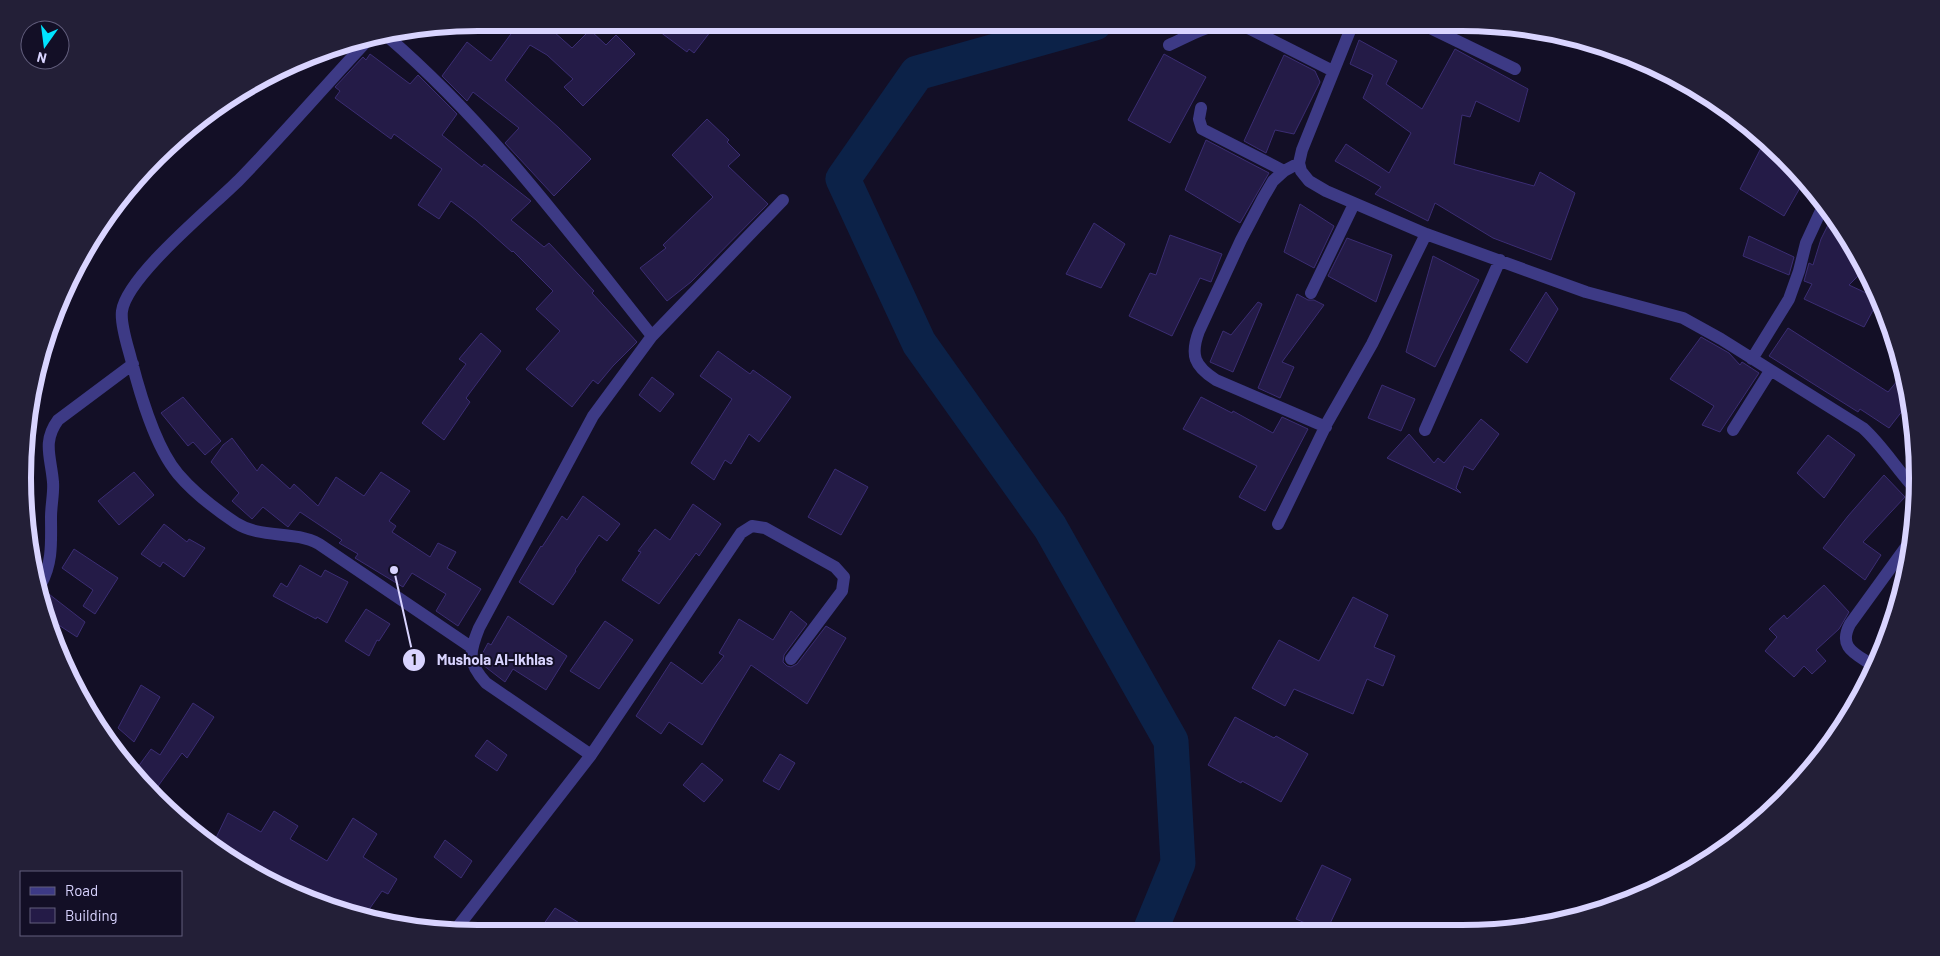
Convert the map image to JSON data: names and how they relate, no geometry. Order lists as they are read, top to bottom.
{
  "places": ["Mushola Al-Ikhlas"],
  "legend": ["Road", "Building"],
  "north": "bottom"
}
